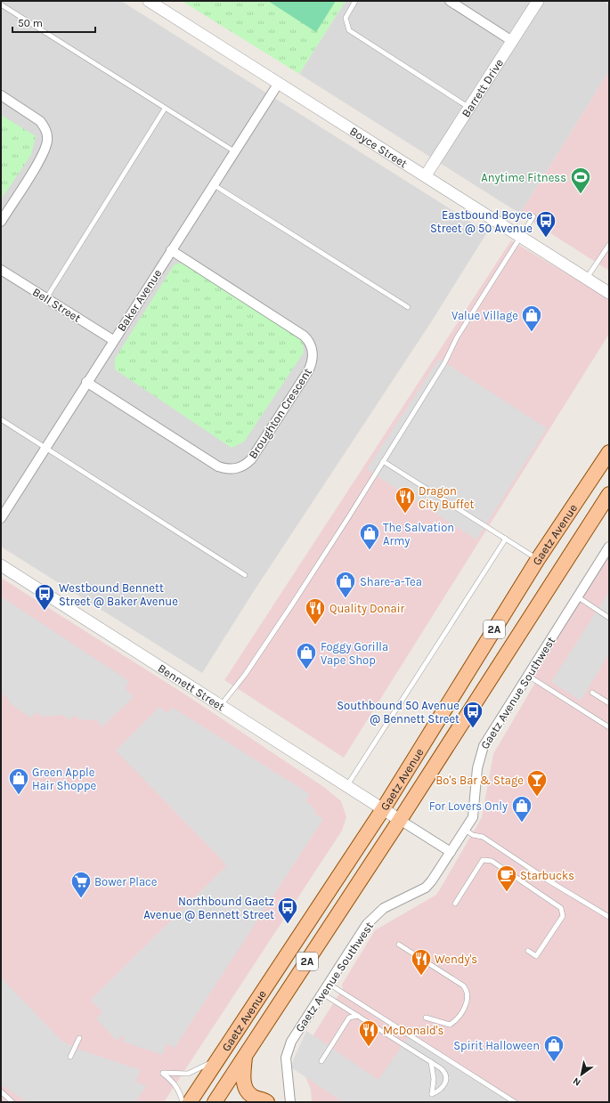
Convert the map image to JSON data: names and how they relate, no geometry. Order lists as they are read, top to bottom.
{
  "streets": {
    "main road": ["Gaetz Avenue", "2A"],
    "street": [
      "Barrett Drive",
      "Boyce Street",
      "Baker Avenue",
      "Bell Street",
      "Broughton Crescent",
      "Bennett Street",
      "Gaetz Avenue Southwest"
    ]
  },
  "crossings": [
    ["Barrett Drive", "Boyce Street"],
    ["Boyce Street", "Baker Avenue"],
    ["Baker Avenue", "Bell Street"],
    ["Baker Avenue", "Broughton Crescent"],
    ["Gaetz Avenue", "Bennett Street"]
  ],
  "places": {
    "sports": ["Anytime Fitness"],
    "bus stop": [
      "Eastbound Boyce Street @ 50 Avenue",
      "Westbound Bennett Street @ Baker Avenue",
      "Southbound 50 Avenue @ Bennett Street",
      "Northbound Gaetz Avenue @ Bennett Street"
    ],
    "shop": [
      "Value Village",
      "The Salvation Army",
      "Share-a-Tea",
      "Foggy Gorilla Vape Shop",
      "Green Apple Hair Shoppe",
      "For Lovers Only",
      "Spirit Halloween"
    ],
    "restaurant": [
      "Dragon City Buffet",
      "Quality Donair",
      "Wendy's",
      "McDonald's"
    ],
    "bar": ["Bo's Bar & Stage"],
    "cafe": ["Starbucks"],
    "supermarket": ["Bower Place"]
  },
  "scale_bar": "50 m",
  "north": "bottom left"
}
